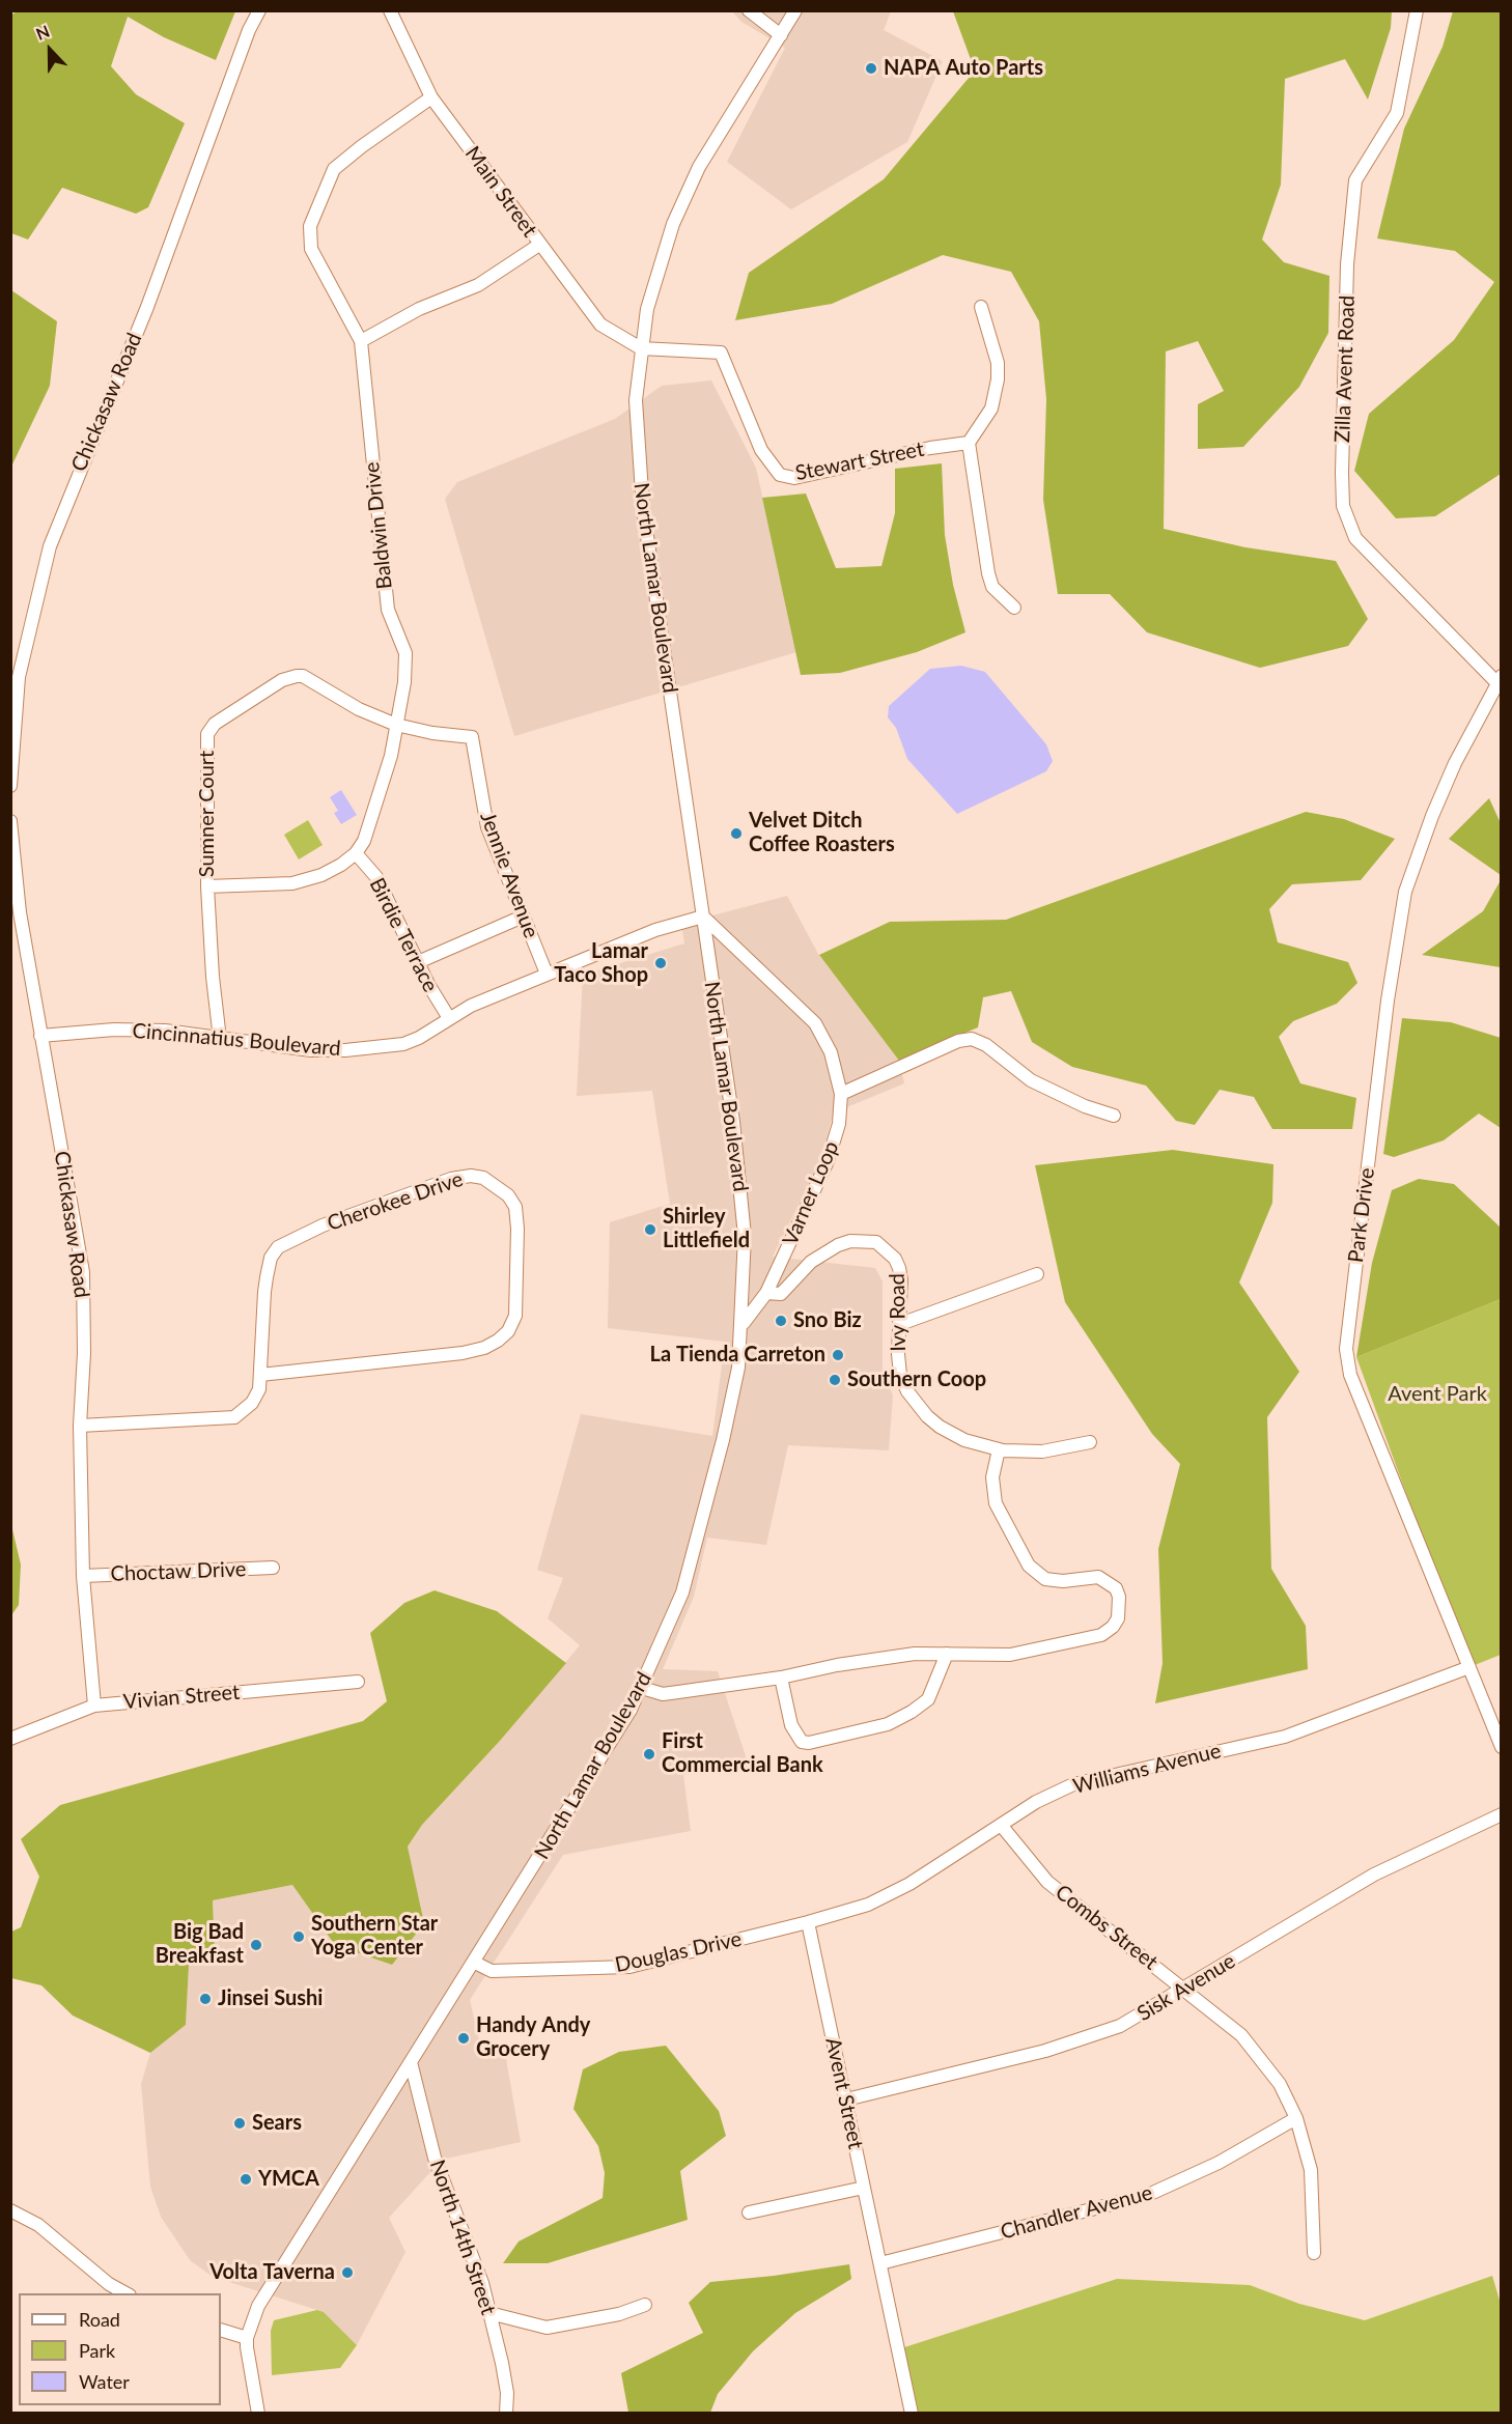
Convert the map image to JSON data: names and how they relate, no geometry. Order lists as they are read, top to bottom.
{
  "streets": {
    "street": [
      "Main Street",
      "Zilla Avent Road",
      "Chickasaw Road",
      "Stewart Street",
      "Baldwin Drive",
      "North Lamar Boulevard",
      "Sumner Court",
      "Jennie Avenue",
      "Birdie Terrace",
      "Cincinnatius Boulevard",
      "Varner Loop",
      "Cherokee Drive",
      "Park Drive",
      "Ivy Road",
      "Choctaw Drive",
      "Vivian Street",
      "Williams Avenue",
      "Combs Street",
      "Douglas Drive",
      "Sisk Avenue",
      "Avent Street",
      "Chandler Avenue",
      "North 14th Street"
    ]
  },
  "crossings": [
    ["Main Street", "Stewart Street"],
    ["Main Street", "Baldwin Drive"],
    ["Main Street", "North Lamar Boulevard"],
    ["Zilla Avent Road", "Park Drive"],
    ["Chickasaw Road", "Cincinnatius Boulevard"],
    ["Chickasaw Road", "Cherokee Drive"],
    ["Chickasaw Road", "Choctaw Drive"],
    ["Chickasaw Road", "Vivian Street"],
    ["Stewart Street", "North Lamar Boulevard"],
    ["Baldwin Drive", "Sumner Court"],
    ["Baldwin Drive", "Birdie Terrace"],
    ["North Lamar Boulevard", "Cincinnatius Boulevard"],
    ["North Lamar Boulevard", "Varner Loop"],
    ["North Lamar Boulevard", "Douglas Drive"],
    ["North Lamar Boulevard", "North 14th Street"],
    ["Sumner Court", "Jennie Avenue"],
    ["Sumner Court", "Birdie Terrace"],
    ["Sumner Court", "Cincinnatius Boulevard"],
    ["Jennie Avenue", "Cincinnatius Boulevard"],
    ["Birdie Terrace", "Cincinnatius Boulevard"],
    ["Cincinnatius Boulevard", "Varner Loop"],
    ["Varner Loop", "Ivy Road"],
    ["Park Drive", "Williams Avenue"],
    ["Williams Avenue", "Combs Street"],
    ["Williams Avenue", "Douglas Drive"],
    ["Williams Avenue", "Avent Street"],
    ["Combs Street", "Sisk Avenue"],
    ["Combs Street", "Chandler Avenue"],
    ["Douglas Drive", "Avent Street"],
    ["Sisk Avenue", "Avent Street"],
    ["Avent Street", "Chandler Avenue"]
  ],
  "parks": ["Avent Park"],
  "places": [
    "NAPA Auto Parts",
    "Velvet Ditch Coffee Roasters",
    "Lamar Taco Shop",
    "Shirley Littlefield",
    "Sno Biz",
    "La Tienda Carreton",
    "Southern Coop",
    "First Commercial Bank",
    "Southern Star Yoga Center",
    "Big Bad Breakfast",
    "Jinsei Sushi",
    "Handy Andy Grocery",
    "Sears",
    "YMCA",
    "Volta Taverna"
  ],
  "legend": ["Road", "Park", "Water"],
  "north": "top"
}
